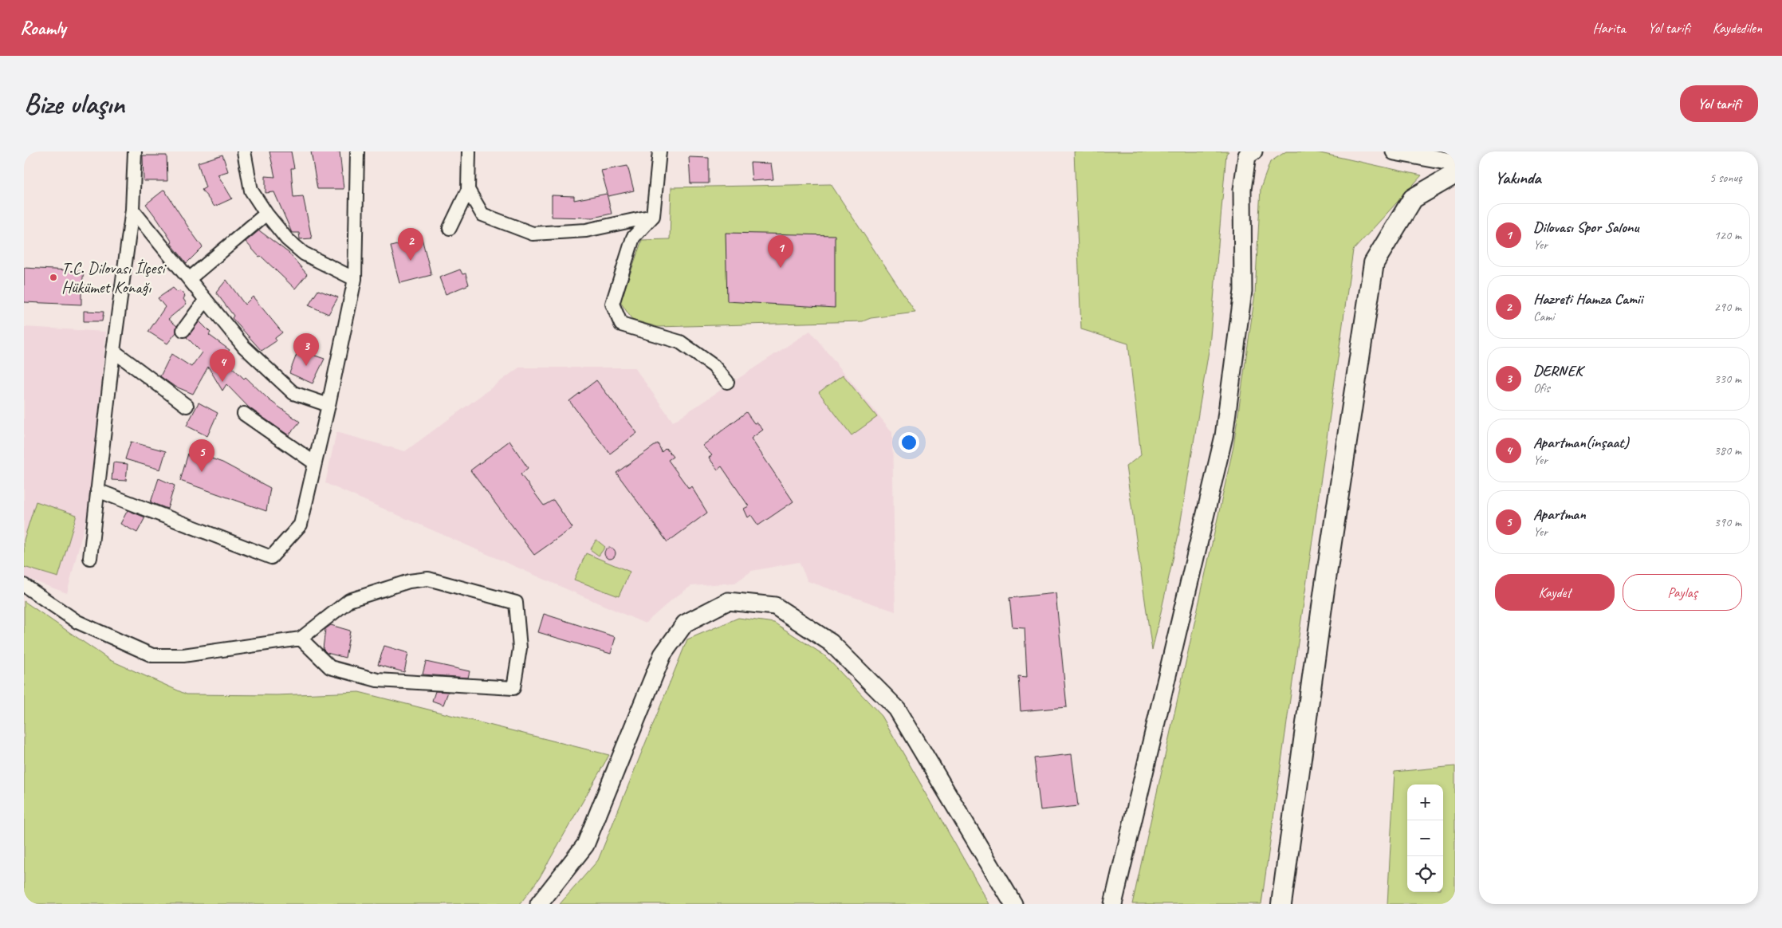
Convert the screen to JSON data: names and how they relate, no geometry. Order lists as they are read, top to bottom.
{
  "places": ["T.C. Dilovası İlçesi Hükümet Konağı"],
  "page": {
    "header": "Roamly",
    "nav": ["Harita", "Yol tarifi", "Kaydedilen"],
    "buttons": [
      "Yol tarifi",
      ["Kaydet", "Paylaş"]
    ],
    "title": "Bize ulaşın",
    "heading": ["Yakında", "5 sonuç"],
    "list": [
      {
        "mark": "1",
        "name": "Dilovası Spor Salonu",
        "note": "Yer",
        "value": "120 m"
      },
      {
        "mark": "2",
        "name": "Hazreti Hamza Camii",
        "note": "Cami",
        "value": "290 m"
      },
      {
        "mark": "3",
        "name": "DERNEK",
        "note": "Ofis",
        "value": "330 m"
      },
      {
        "mark": "4",
        "name": "Apartman(inşaat)",
        "note": "Yer",
        "value": "380 m"
      },
      {
        "mark": "5",
        "name": "Apartman",
        "note": "Yer",
        "value": "390 m"
      }
    ],
    "pins": [
      "2",
      "1",
      "3",
      "4",
      "5"
    ],
    "map_buttons": ["+", "−"]
  }
}
